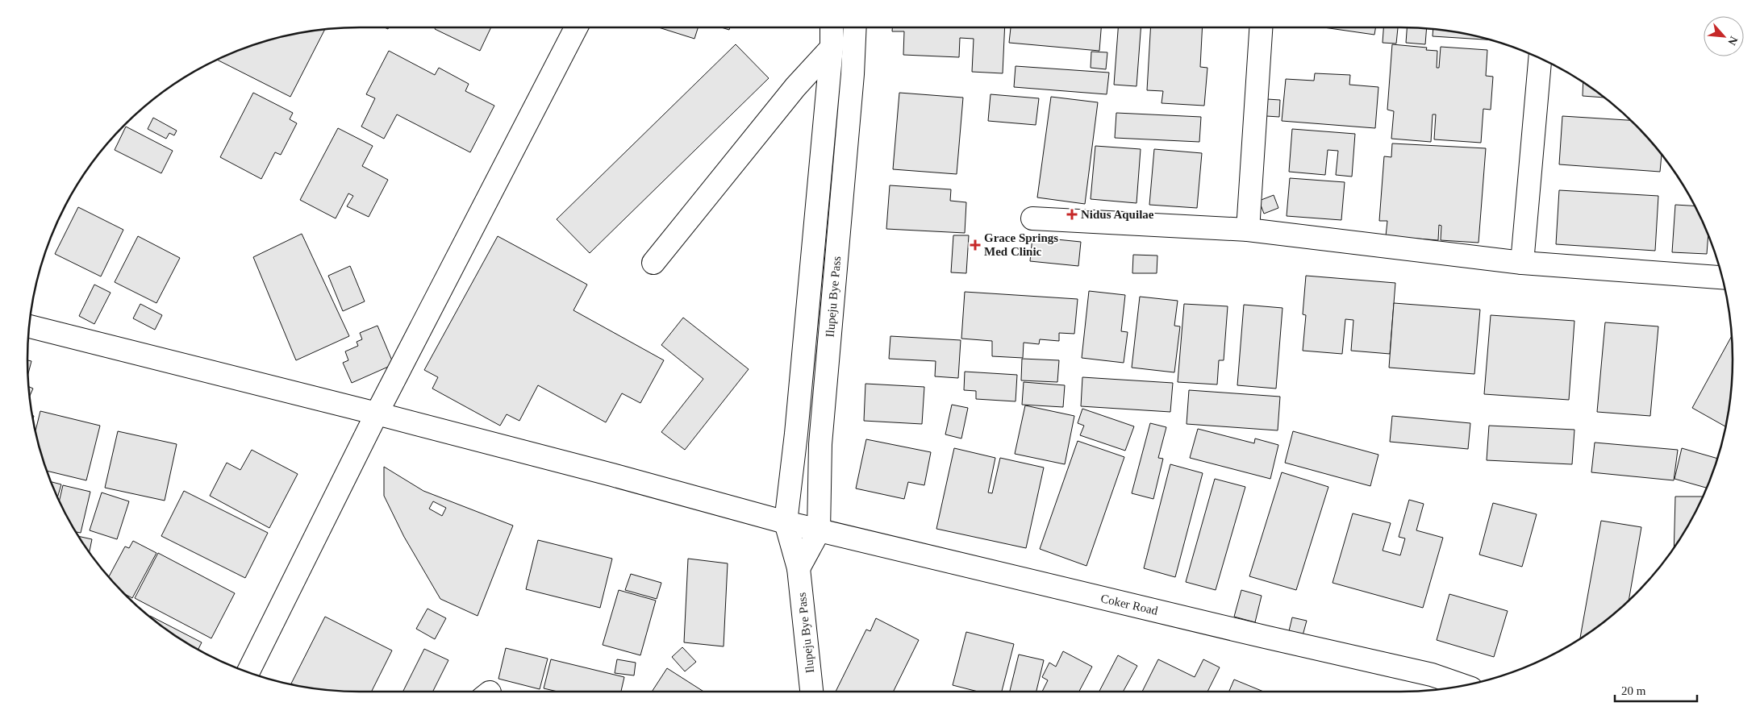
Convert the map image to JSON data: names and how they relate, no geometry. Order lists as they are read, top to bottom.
{
  "streets": {
    "street": ["Ilupeju Bye Pass", "Coker Road"]
  },
  "crossings": [
    ["Ilupeju Bye Pass", "Coker Road"]
  ],
  "places": {
    "health": ["Nidus Aquilae", "Grace Springs Med Clinic"]
  },
  "scale_bar": "20 m",
  "north": "bottom right"
}
